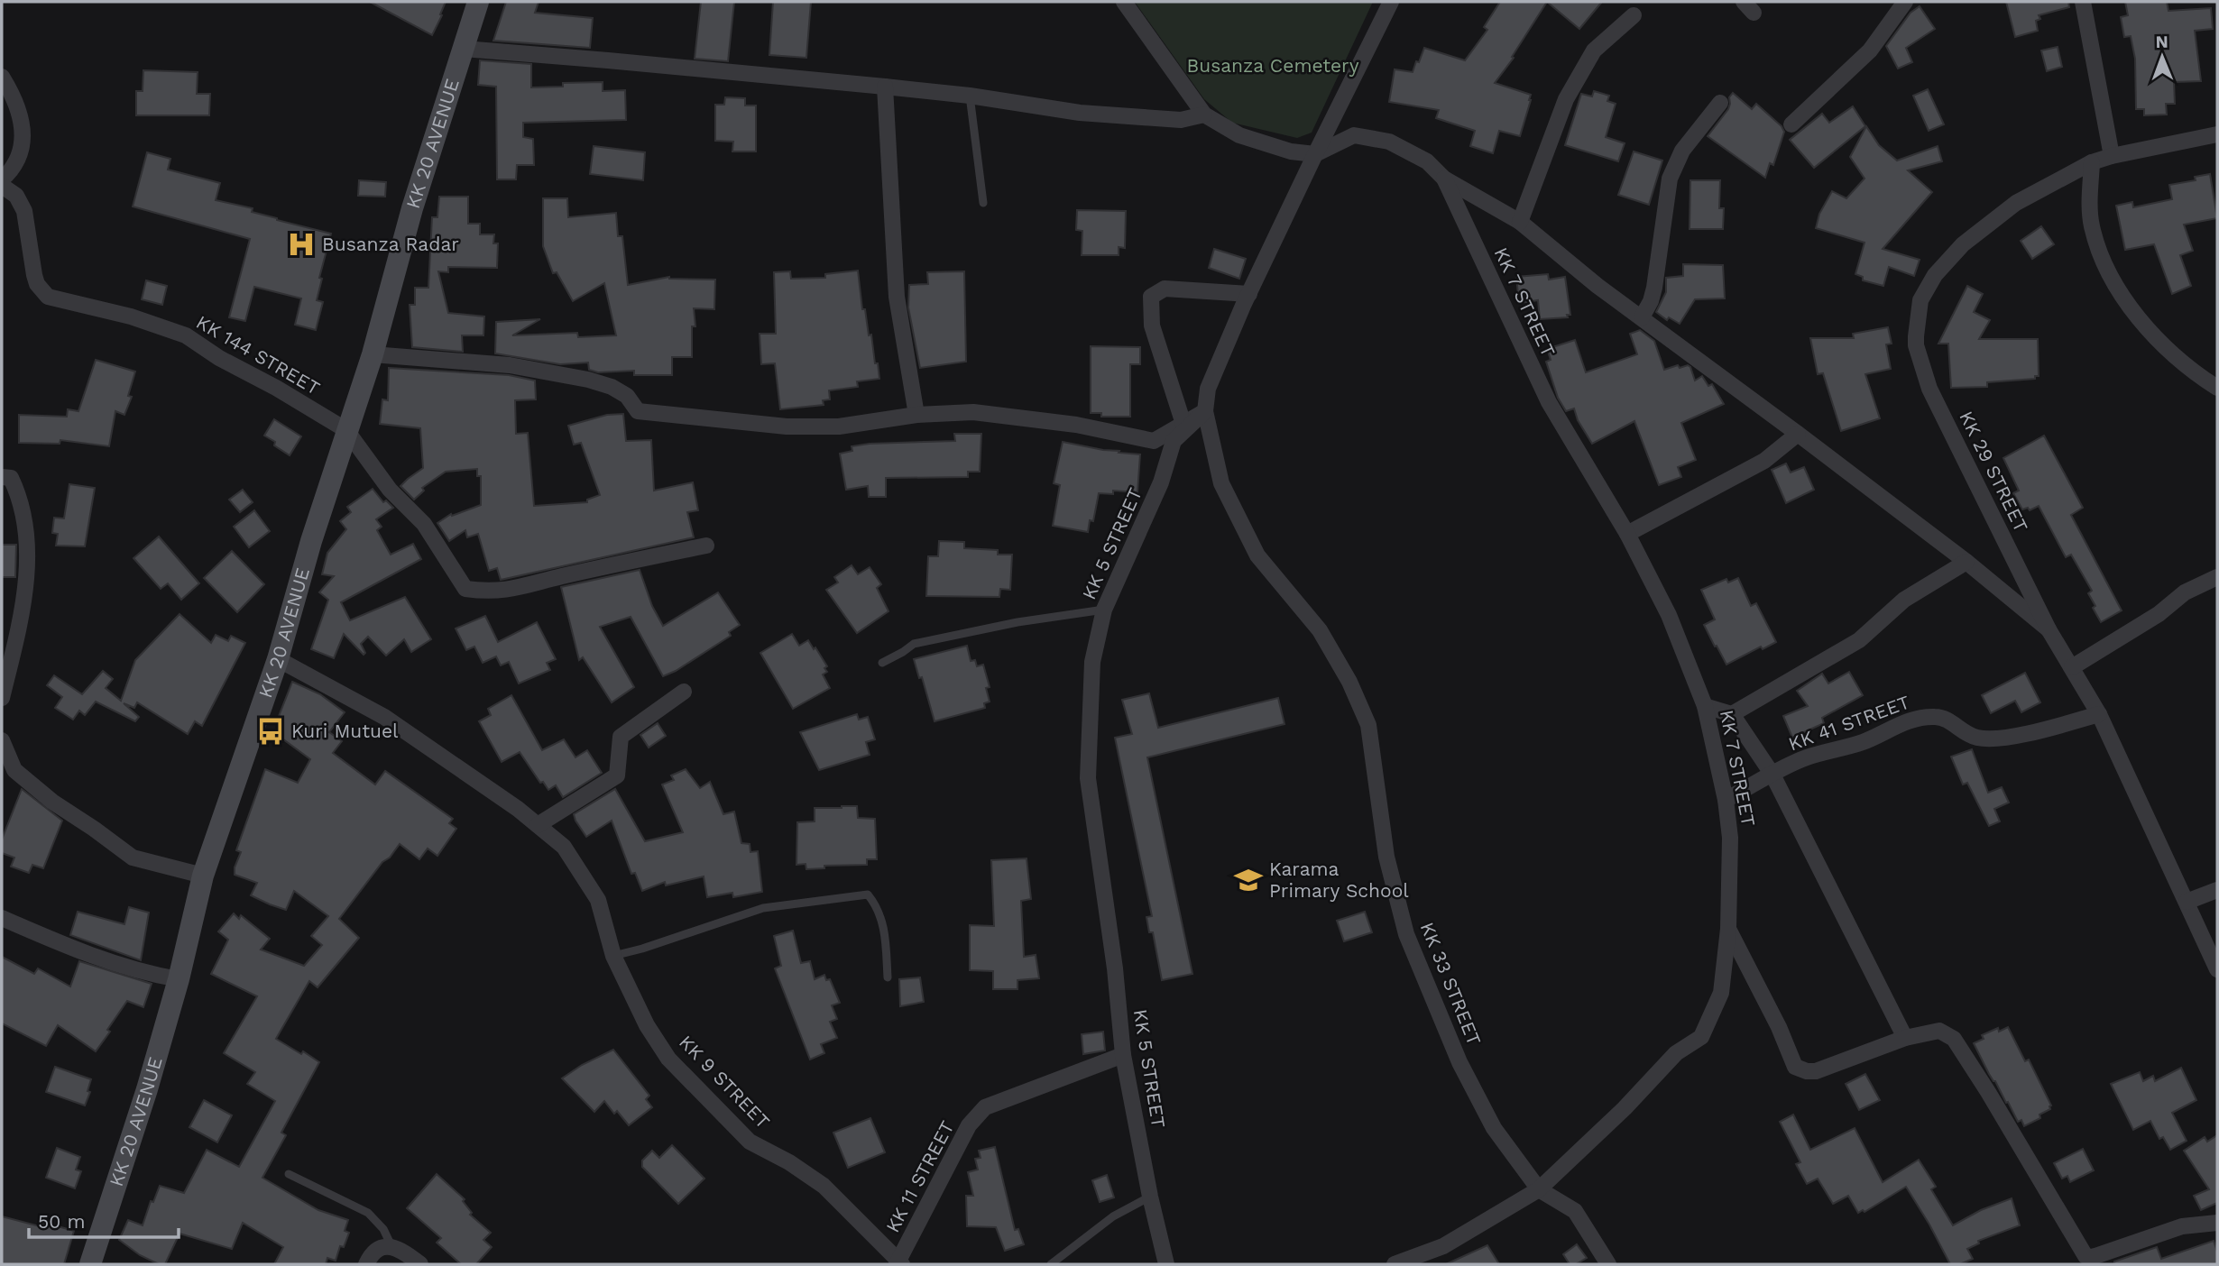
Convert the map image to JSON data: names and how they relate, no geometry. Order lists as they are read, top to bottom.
{
  "streets": {
    "main road": ["KK 20 AVENUE"],
    "street": [
      "KK 7 STREET",
      "KK 144 STREET",
      "KK 29 STREET",
      "KK 5 STREET",
      "KK 41 STREET",
      "KK 33 STREET",
      "KK 9 STREET",
      "KK 11 STREET"
    ]
  },
  "crossings": [
    ["KK 20 AVENUE", "KK 144 STREET"],
    ["KK 20 AVENUE", "KK 9 STREET"],
    ["KK 7 STREET", "KK 29 STREET"],
    ["KK 7 STREET", "KK 41 STREET"],
    ["KK 7 STREET", "KK 33 STREET"],
    ["KK 29 STREET", "KK 41 STREET"],
    ["KK 5 STREET", "KK 33 STREET"],
    ["KK 5 STREET", "KK 11 STREET"],
    ["KK 9 STREET", "KK 11 STREET"]
  ],
  "parks": ["Busanza Cemetery"],
  "places": {
    "hospital": ["Busanza Radar"],
    "bus stop": ["Kuri Mutuel"],
    "school or university": ["Karama Primary School"]
  },
  "scale_bar": "50 m",
  "north": "top"
}
